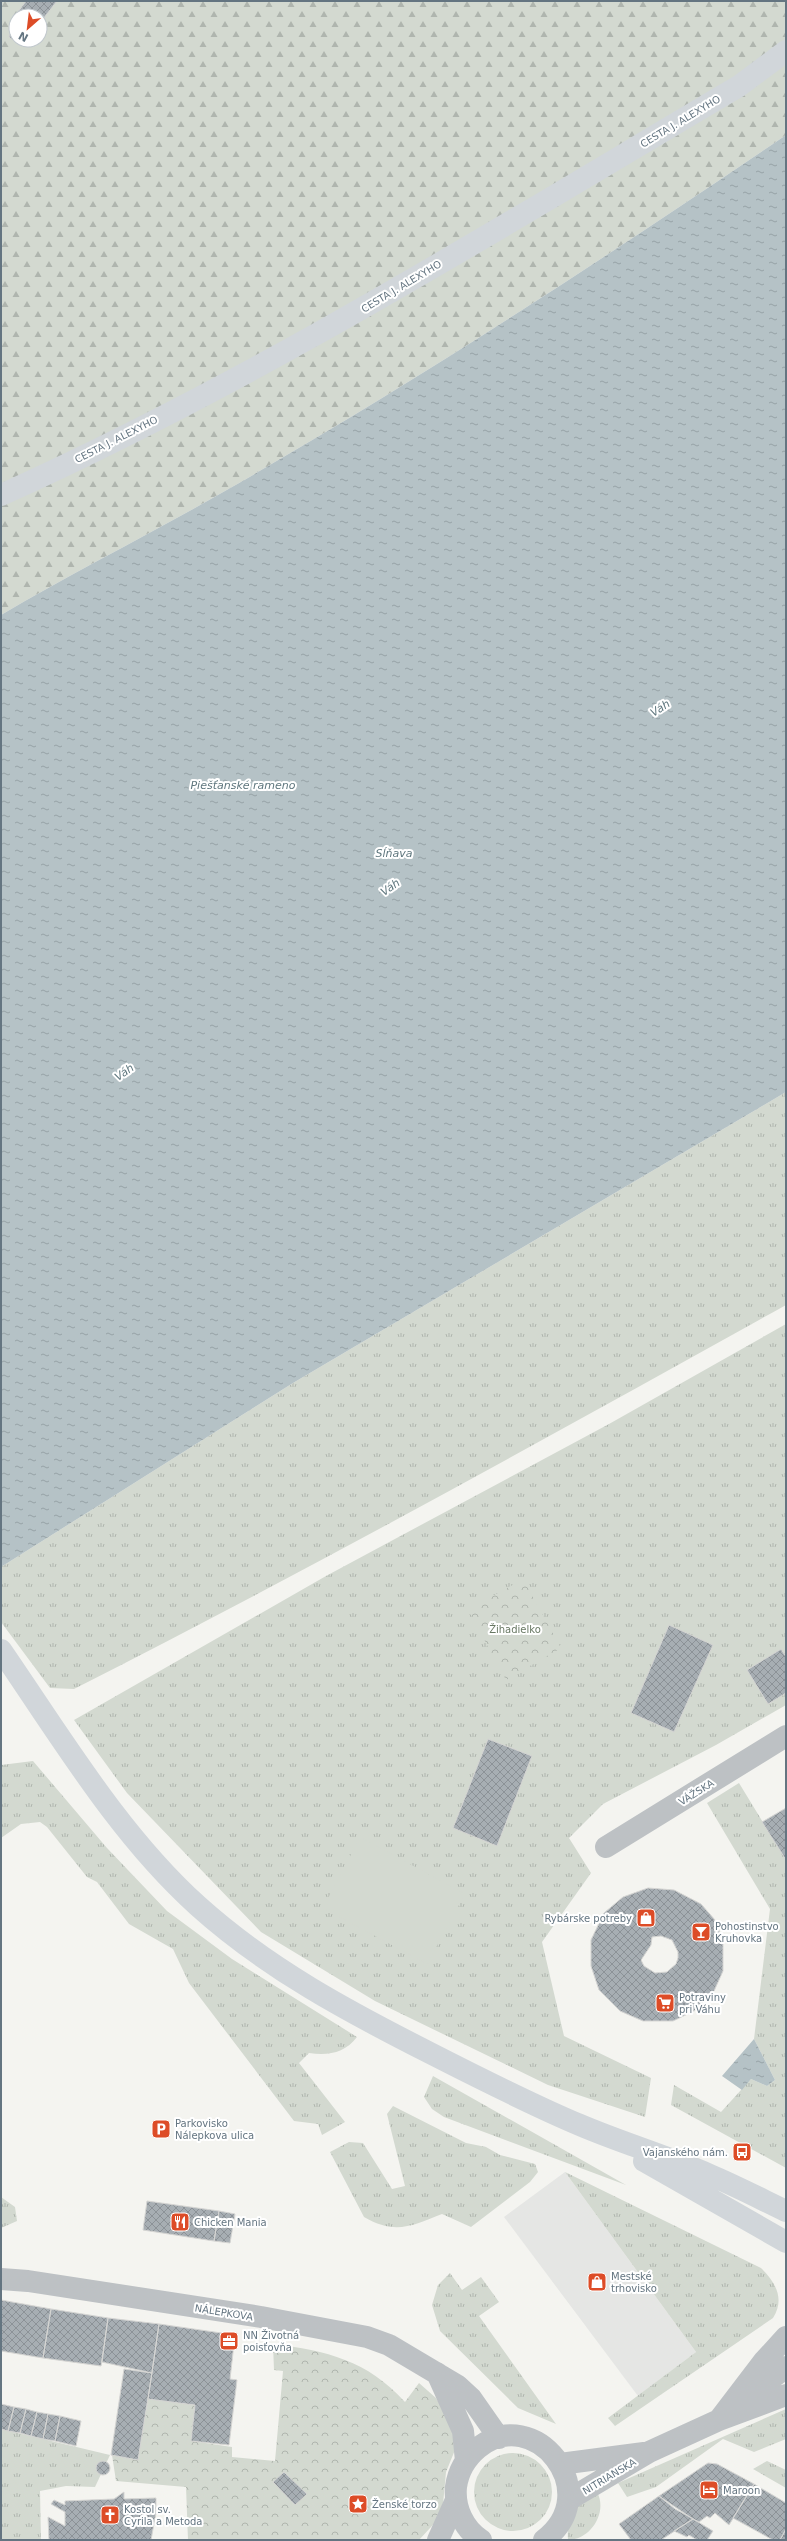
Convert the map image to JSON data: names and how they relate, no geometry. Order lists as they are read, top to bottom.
{
  "streets": {
    "main road": ["CESTA J. ALEXYHO"],
    "street": ["VÁŽSKA", "NÁLEPKOVA", "NITRIANSKA"]
  },
  "crossings": [
    ["NÁLEPKOVA", "NITRIANSKA"]
  ],
  "water": ["Váh", "Piešťanské rameno", "Sĺňava"],
  "parks": ["Žihadielko"],
  "places": {
    "shop": ["Rybárske potreby", "Mestské trhovisko"],
    "bar": ["Pohostinstvo Kruhovka"],
    "supermarket": ["Potraviny pri Váhu"],
    "parking": ["Parkovisko Nálepkova ulica"],
    "bus stop": ["Vajanského nám."],
    "restaurant": ["Chicken Mania"],
    "office": ["NN Životná poisťovňa"],
    "hotel": ["Maroon"],
    "place": ["Ženské torzo"],
    "church": ["Kostol sv. Cyrila a Metoda"]
  },
  "north": "bottom left"
}
